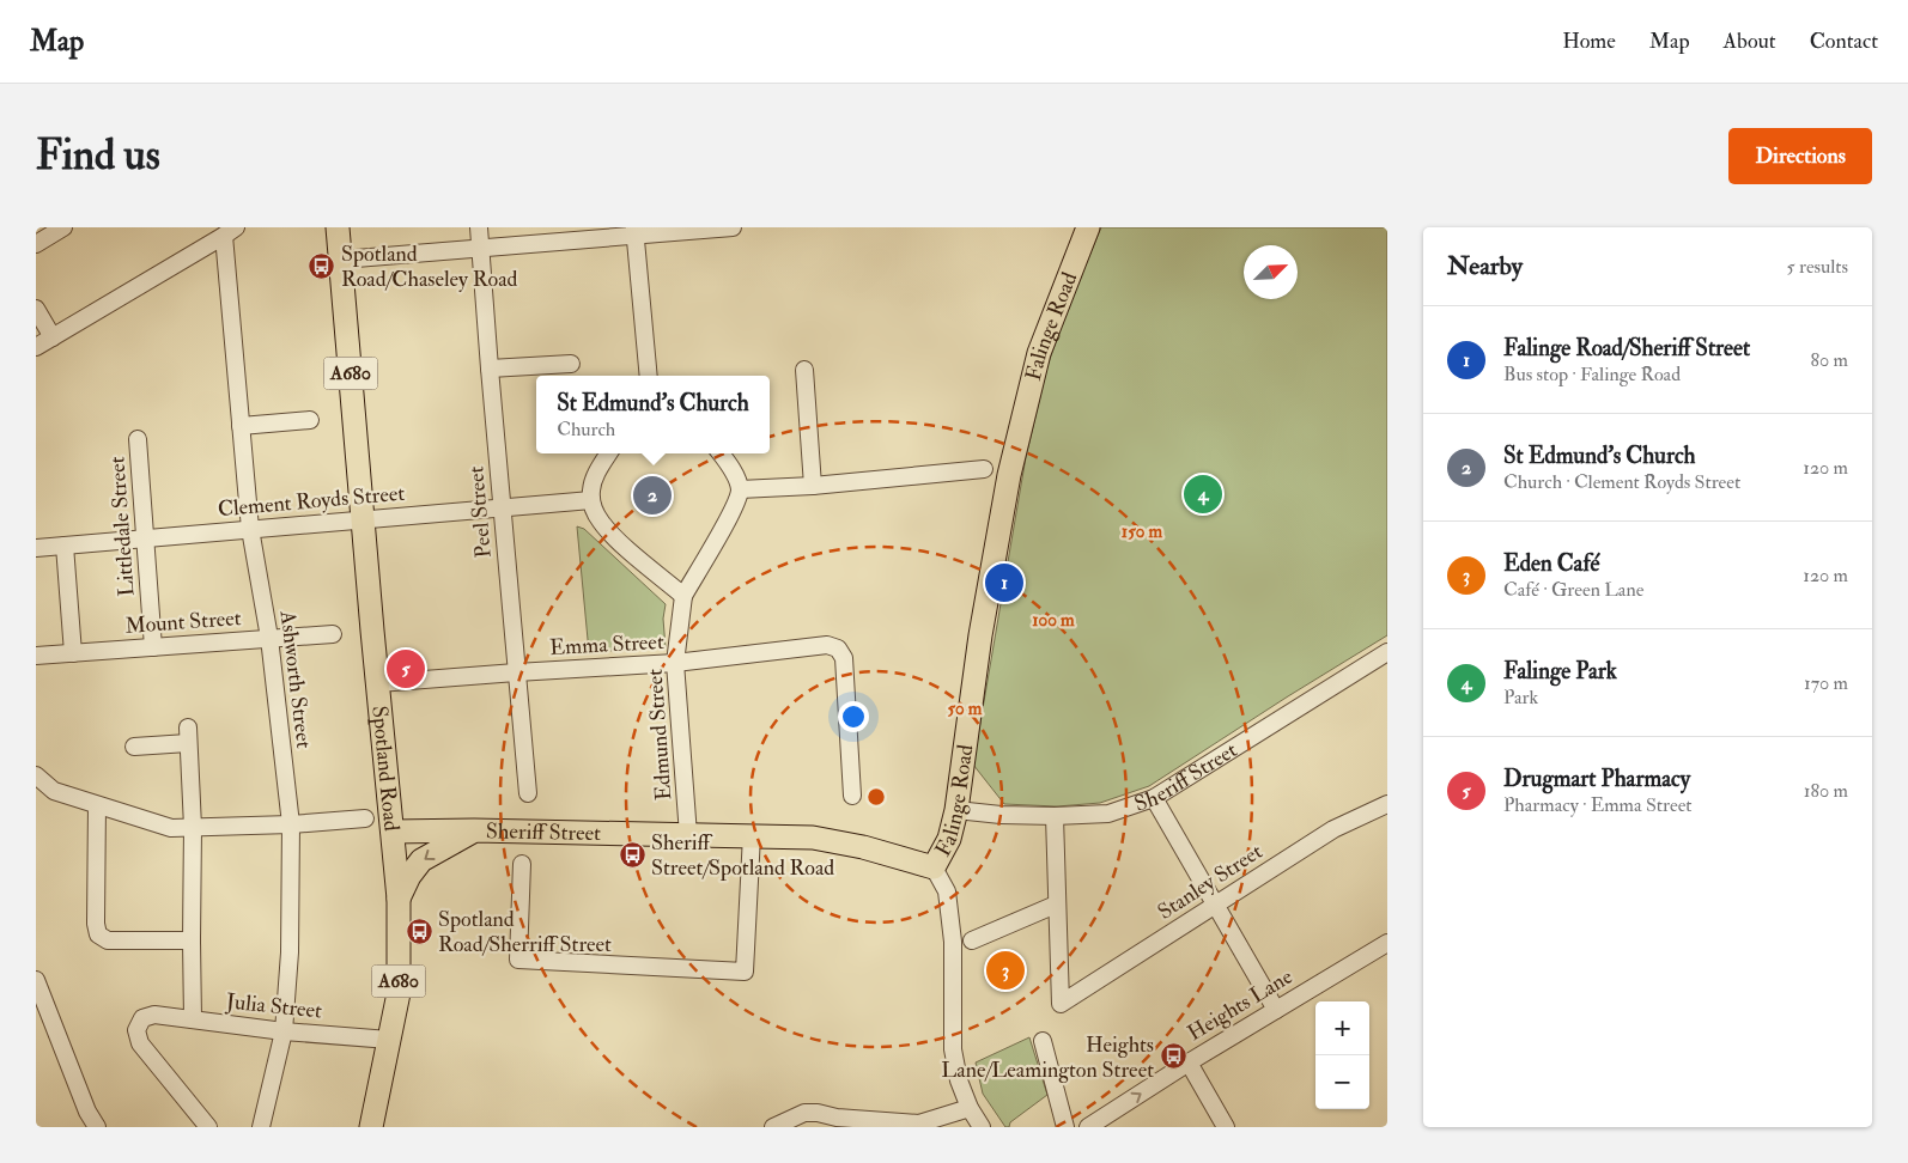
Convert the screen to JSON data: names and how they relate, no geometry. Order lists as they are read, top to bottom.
{
  "streets": {
    "main road": [
      "Falinge Road",
      "A680",
      "Spotland Road",
      "Sheriff Street"
    ],
    "street": [
      "Clement Royds Street",
      "Peel Street",
      "Littledale Street",
      "Mount Street",
      "Emma Street",
      "Ashworth Street",
      "Edmund Street",
      "Stanley Street",
      "Heights Lane",
      "Julia Street"
    ]
  },
  "crossings": [
    ["Falinge Road", "Sheriff Street"],
    ["Clement Royds Street", "Peel Street"],
    ["Clement Royds Street", "Littledale Street"],
    ["Clement Royds Street", "Ashworth Street"],
    ["Clement Royds Street", "Spotland Road"],
    ["Peel Street", "Emma Street"],
    ["Littledale Street", "Mount Street"],
    ["Mount Street", "Ashworth Street"],
    ["Emma Street", "Edmund Street"],
    ["Emma Street", "Spotland Road"],
    ["Ashworth Street", "Julia Street"],
    ["Edmund Street", "Sheriff Street"],
    ["Spotland Road", "Sheriff Street"],
    ["Spotland Road", "Julia Street"]
  ],
  "places": {
    "bus stop": [
      "Spotland Road/Chaseley Road",
      "Sheriff Street/Spotland Road",
      "Spotland Road/Sherriff Street",
      "Heights Lane/Leamington Street"
    ]
  },
  "north": "top right",
  "page": {
    "header": "Map",
    "nav": [
      "Home",
      "Map",
      "About",
      "Contact"
    ],
    "buttons": "Directions",
    "title": "Find us",
    "heading": ["Nearby", "5 results"],
    "list": [
      {
        "mark": "1",
        "name": "Falinge Road/Sheriff Street",
        "note": "Bus stop · Falinge Road",
        "value": "80 m"
      },
      {
        "mark": "2",
        "name": "St Edmund's Church",
        "note": "Church · Clement Royds Street",
        "value": "120 m"
      },
      {
        "mark": "3",
        "name": "Eden Café",
        "note": "Café · Green Lane",
        "value": "120 m"
      },
      {
        "mark": "4",
        "name": "Falinge Park",
        "note": "Park",
        "value": "170 m"
      },
      {
        "mark": "5",
        "name": "Drugmart Pharmacy",
        "note": "Pharmacy · Emma Street",
        "value": "180 m"
      }
    ],
    "popup": ["St Edmund's Church", "Church"],
    "pins": [
      "4",
      "2",
      "1",
      "5",
      "3"
    ],
    "map_buttons": ["+", "−"]
  },
  "rings": ["150 m", "100 m", "50 m"]
}
